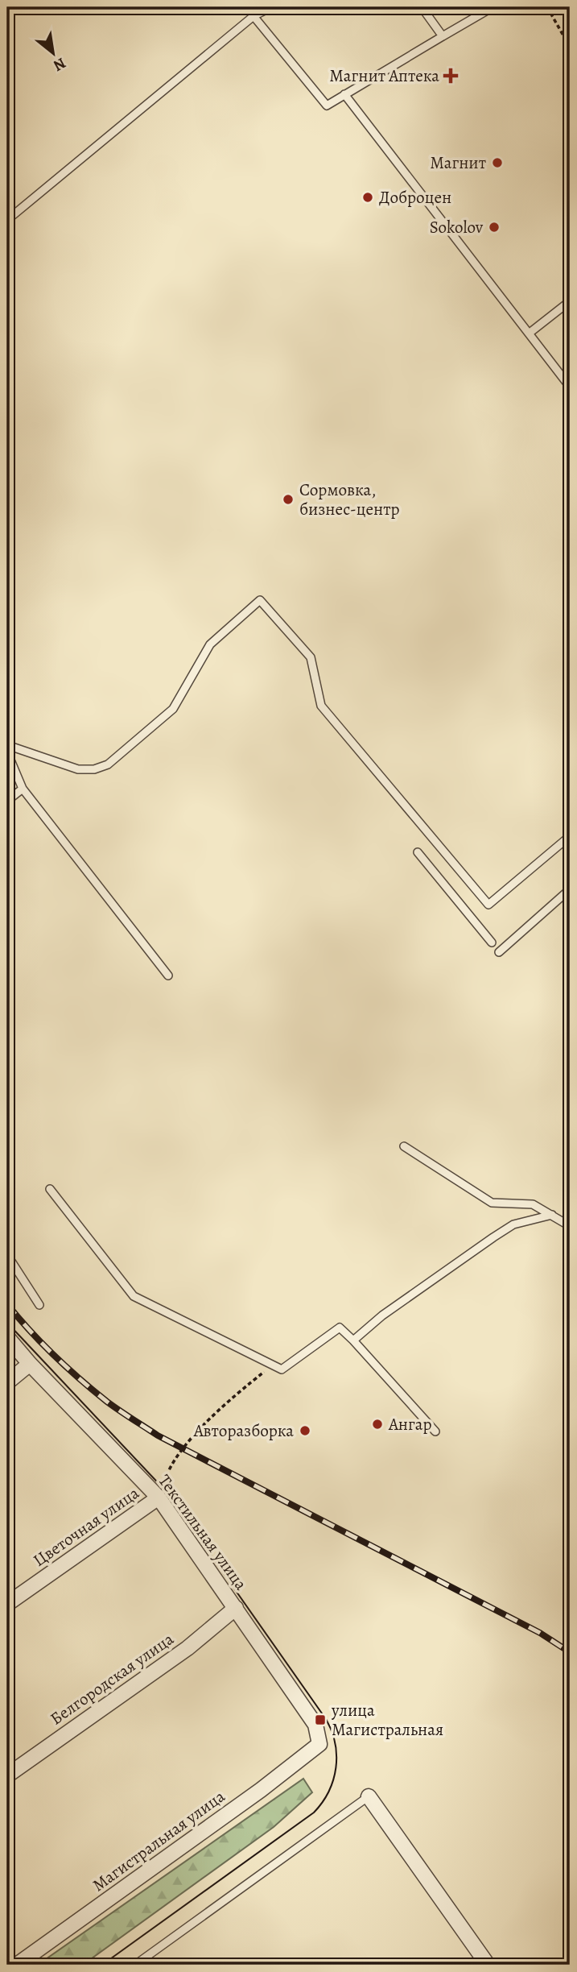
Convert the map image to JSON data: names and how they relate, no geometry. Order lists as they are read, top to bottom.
{
  "streets": {
    "street": [
      "Цветочная улица",
      "Текстильная улица",
      "Белгородская улица",
      "Магистральная улица"
    ]
  },
  "crossings": [
    ["Цветочная улица", "Текстильная улица"],
    ["Текстильная улица", "Белгородская улица"],
    ["Текстильная улица", "Магистральная улица"]
  ],
  "places": {
    "health": ["Магнит Аптека"],
    "other": [
      "Магнит",
      "Доброцен",
      "Sokolov",
      "Сормовка, бизнес-центр",
      "Ангар",
      "Авторазборка"
    ],
    "transit": ["улица Магистральная"]
  },
  "north": "bottom right"
}
